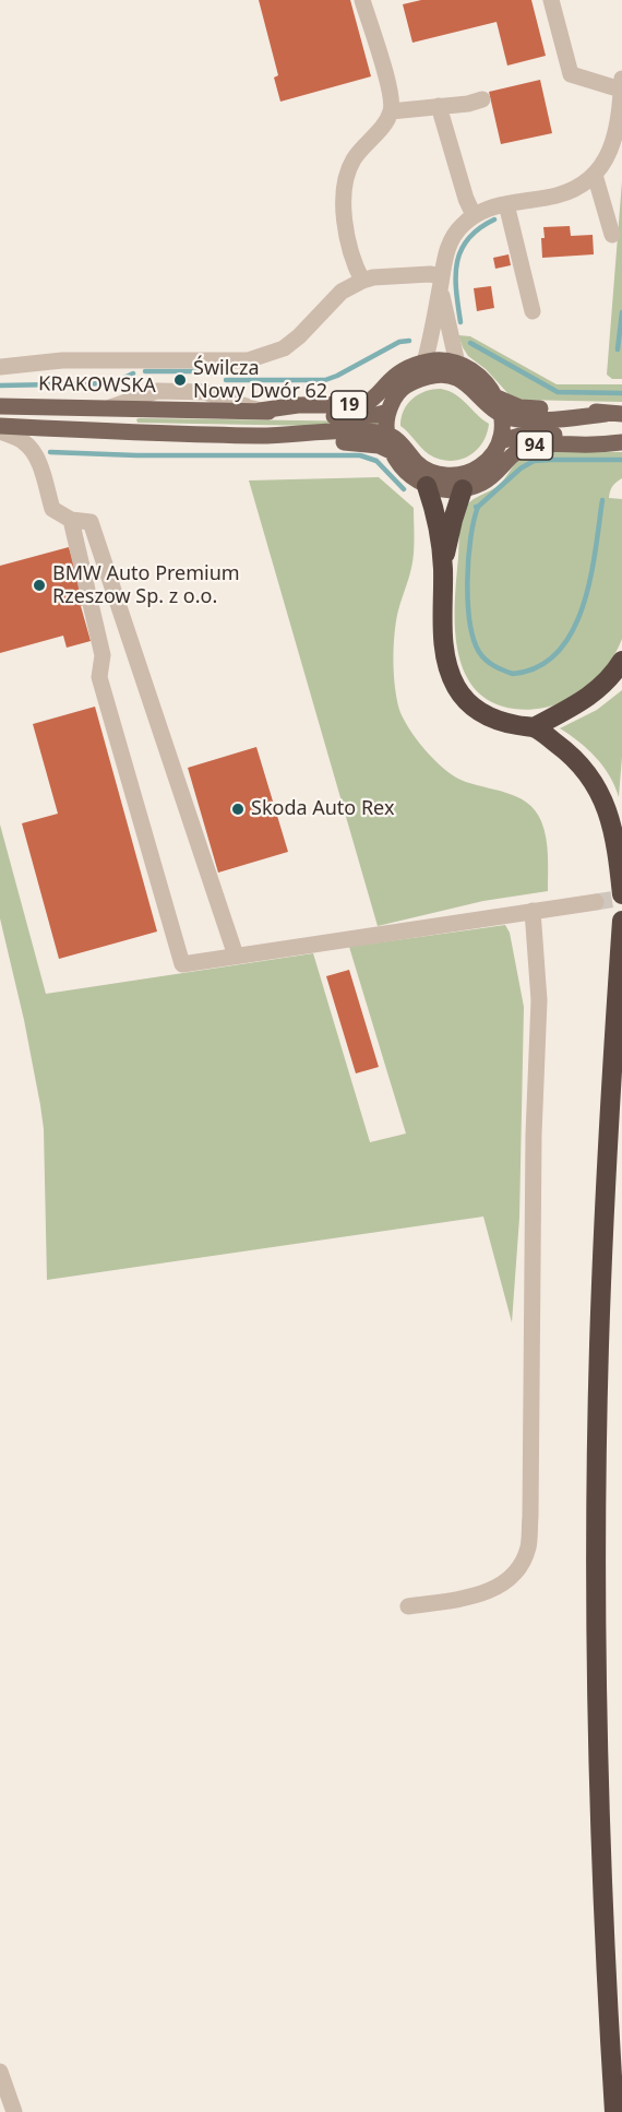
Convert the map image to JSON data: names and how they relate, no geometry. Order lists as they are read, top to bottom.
{
  "streets": {
    "main road": ["KRAKOWSKA", "19", "94"]
  },
  "crossings": [
    ["KRAKOWSKA", "19"],
    ["KRAKOWSKA", "94"],
    ["19", "94"]
  ],
  "places": ["Świlcza Nowy Dwór 62", "BMW Auto Premium Rzeszow Sp. z o.o.", "Skoda Auto Rex"]
}
